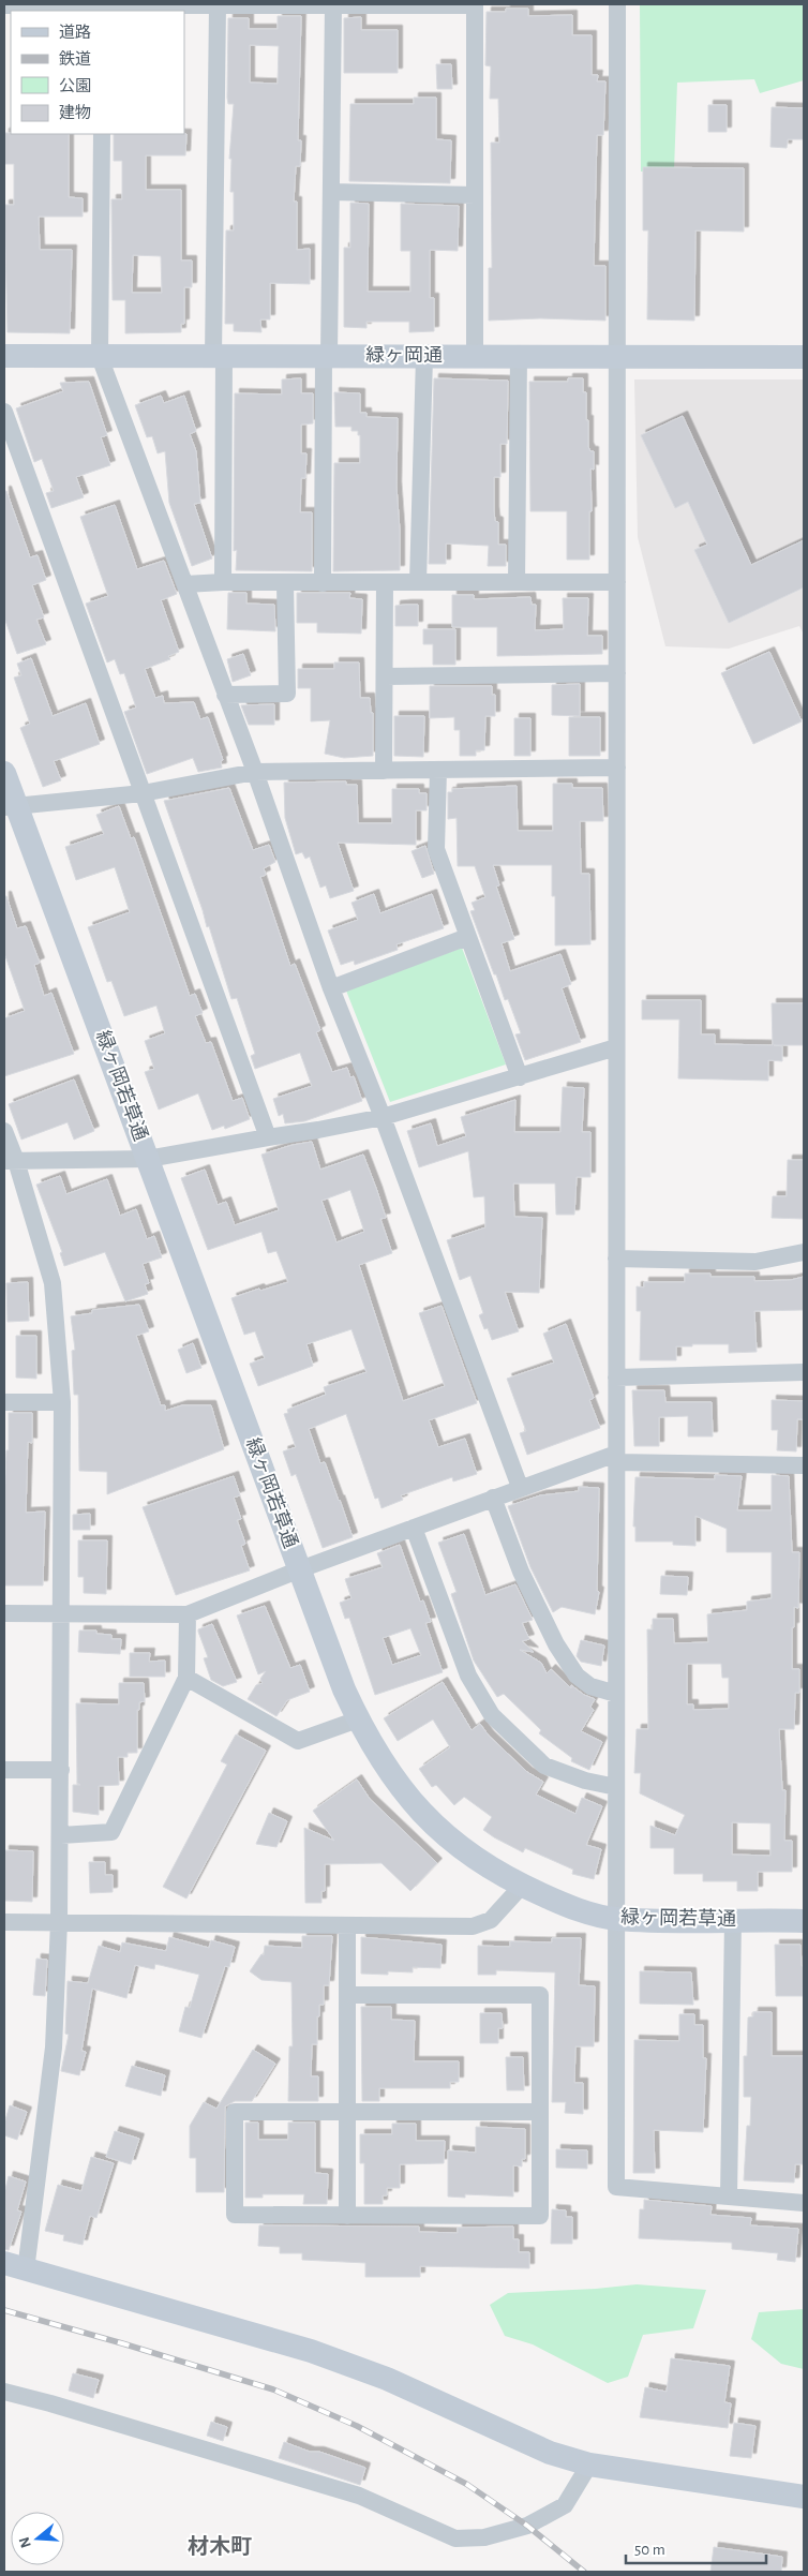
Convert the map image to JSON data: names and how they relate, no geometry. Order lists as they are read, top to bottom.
{
  "streets": {
    "street": ["緑ヶ岡通", "緑ヶ岡若草通"]
  },
  "districts": ["材木町"],
  "legend": [
    "道路",
    "鉄道",
    "公園",
    "建物"
  ],
  "scale_bar": "50 m",
  "north": "left"
}
